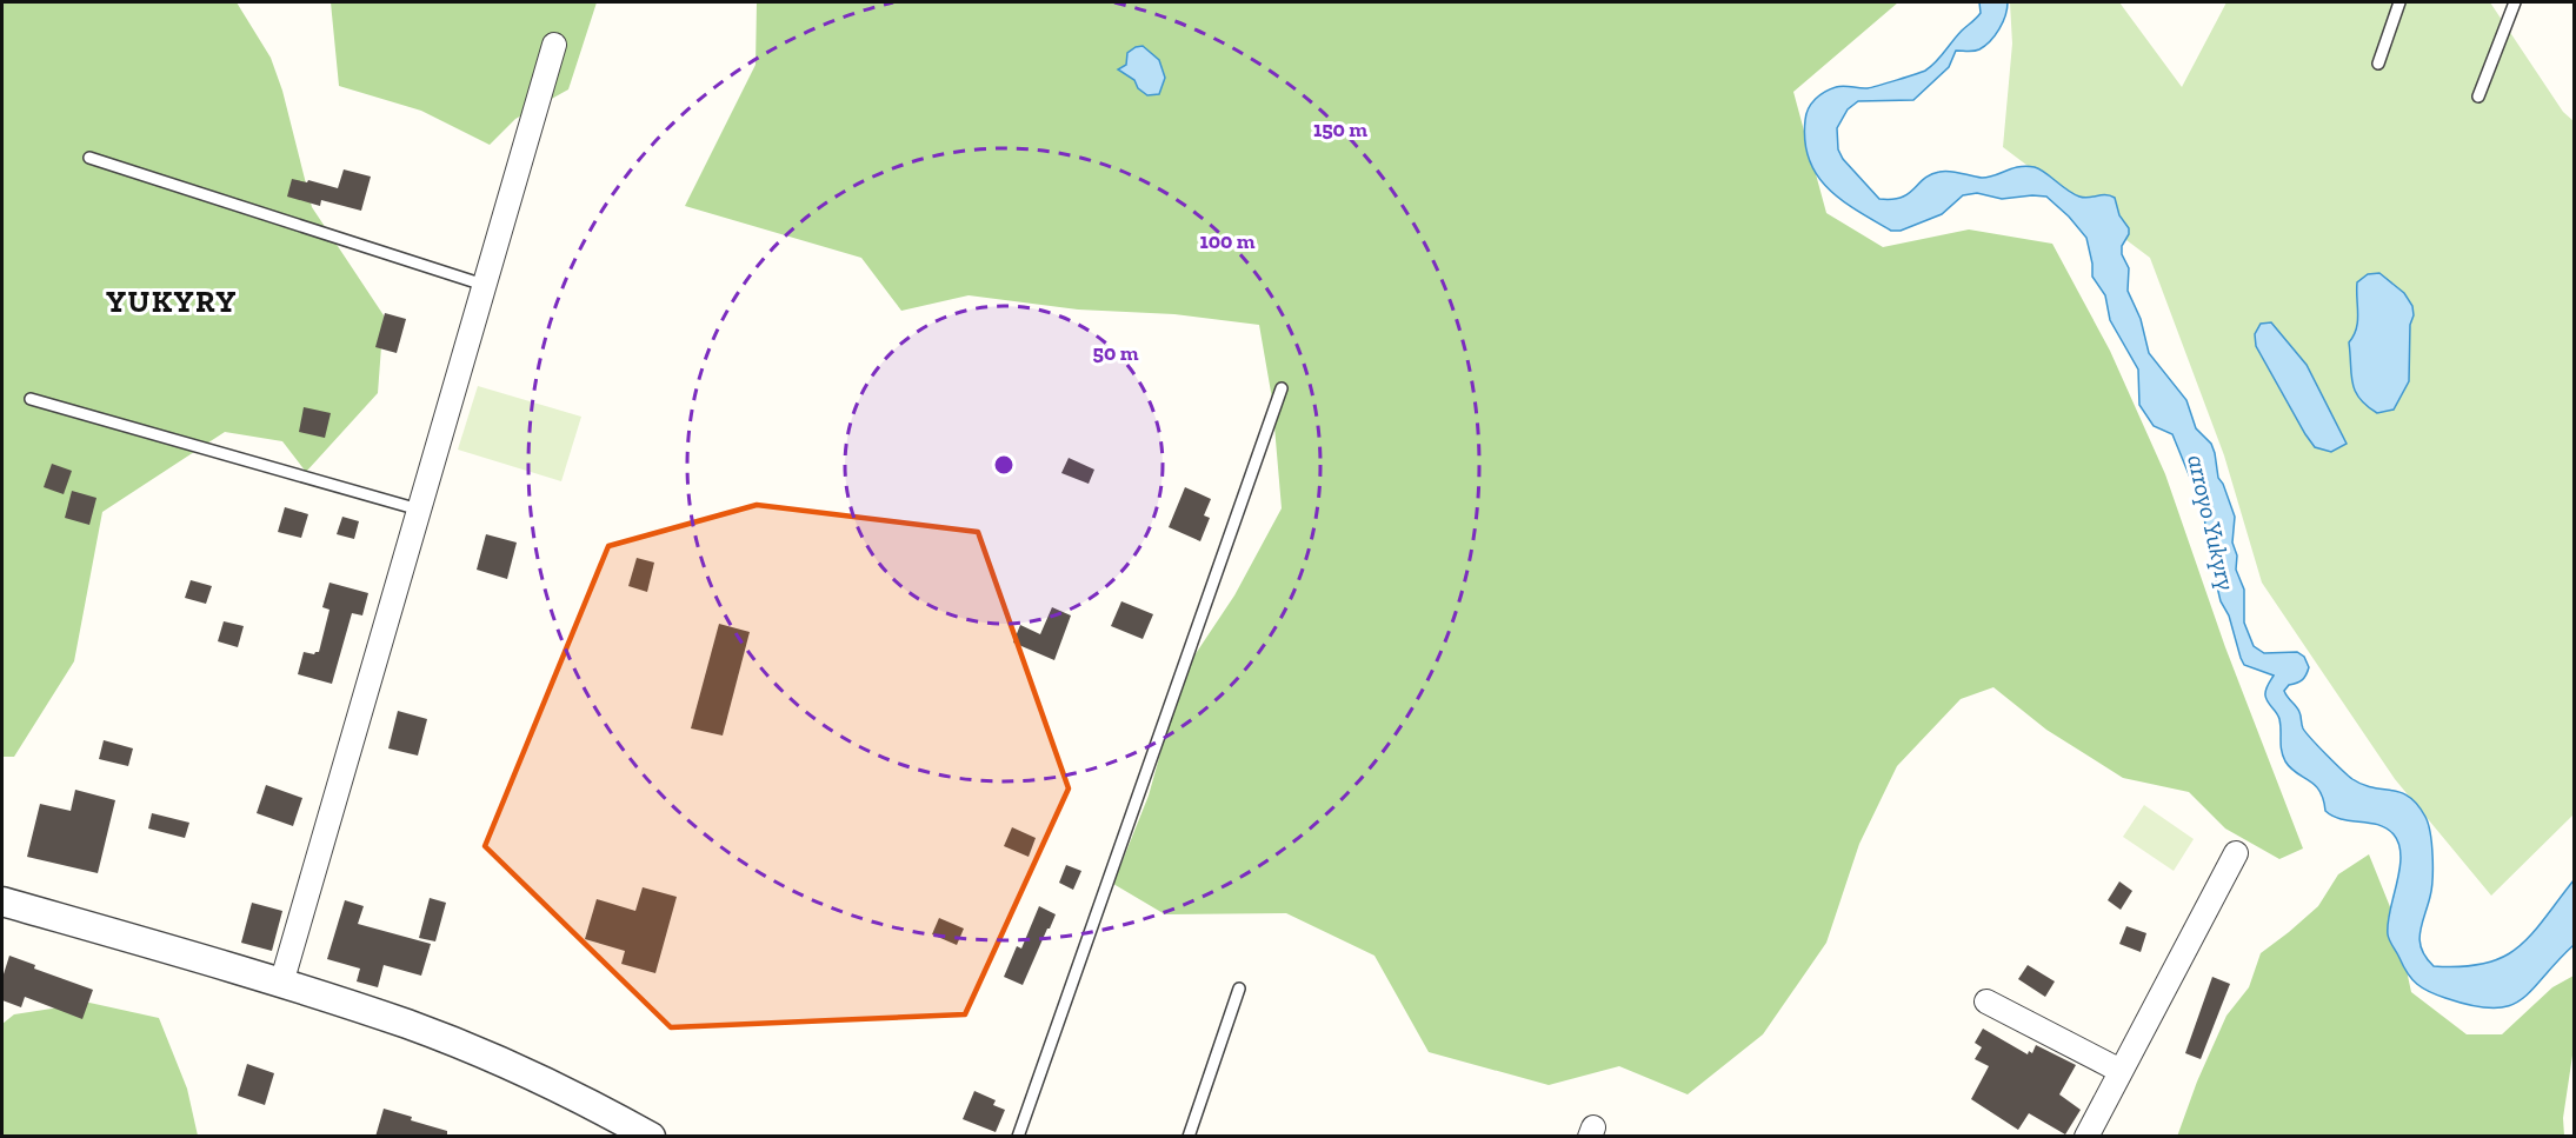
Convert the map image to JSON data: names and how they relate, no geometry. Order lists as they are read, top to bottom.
{
  "districts": ["YUKYRY"],
  "water": ["arroyo Yukyry"],
  "rings": ["150 m", "100 m", "50 m"]
}
